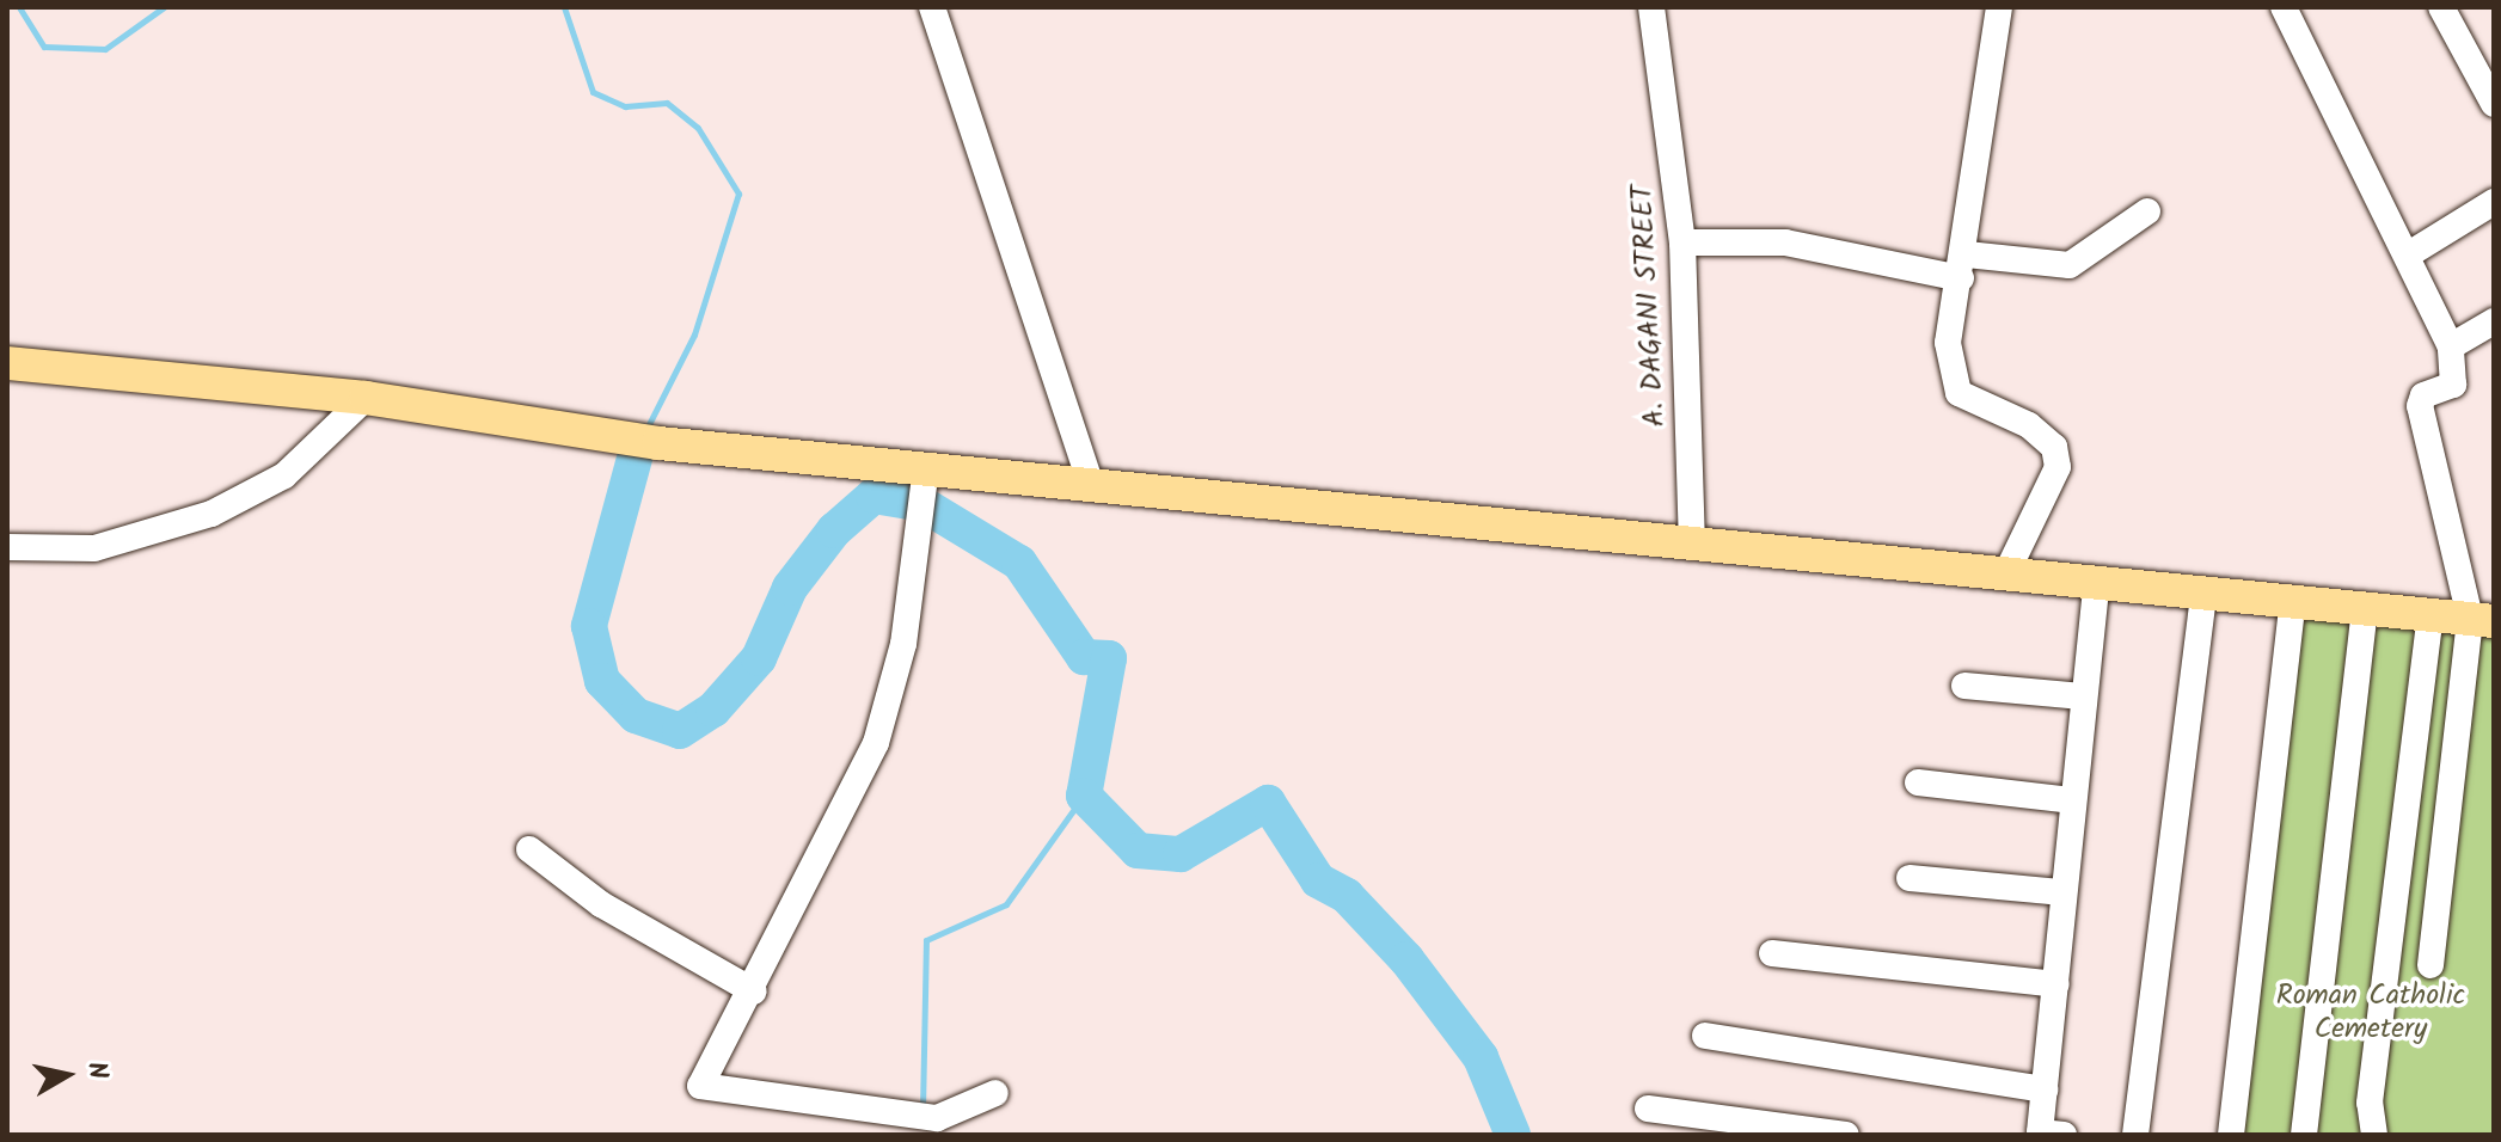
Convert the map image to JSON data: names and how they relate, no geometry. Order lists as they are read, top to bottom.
{
  "streets": {
    "street": ["A. DAGANI STREET"]
  },
  "parks": ["Roman Catholic Cemetery"],
  "north": "right"
}
